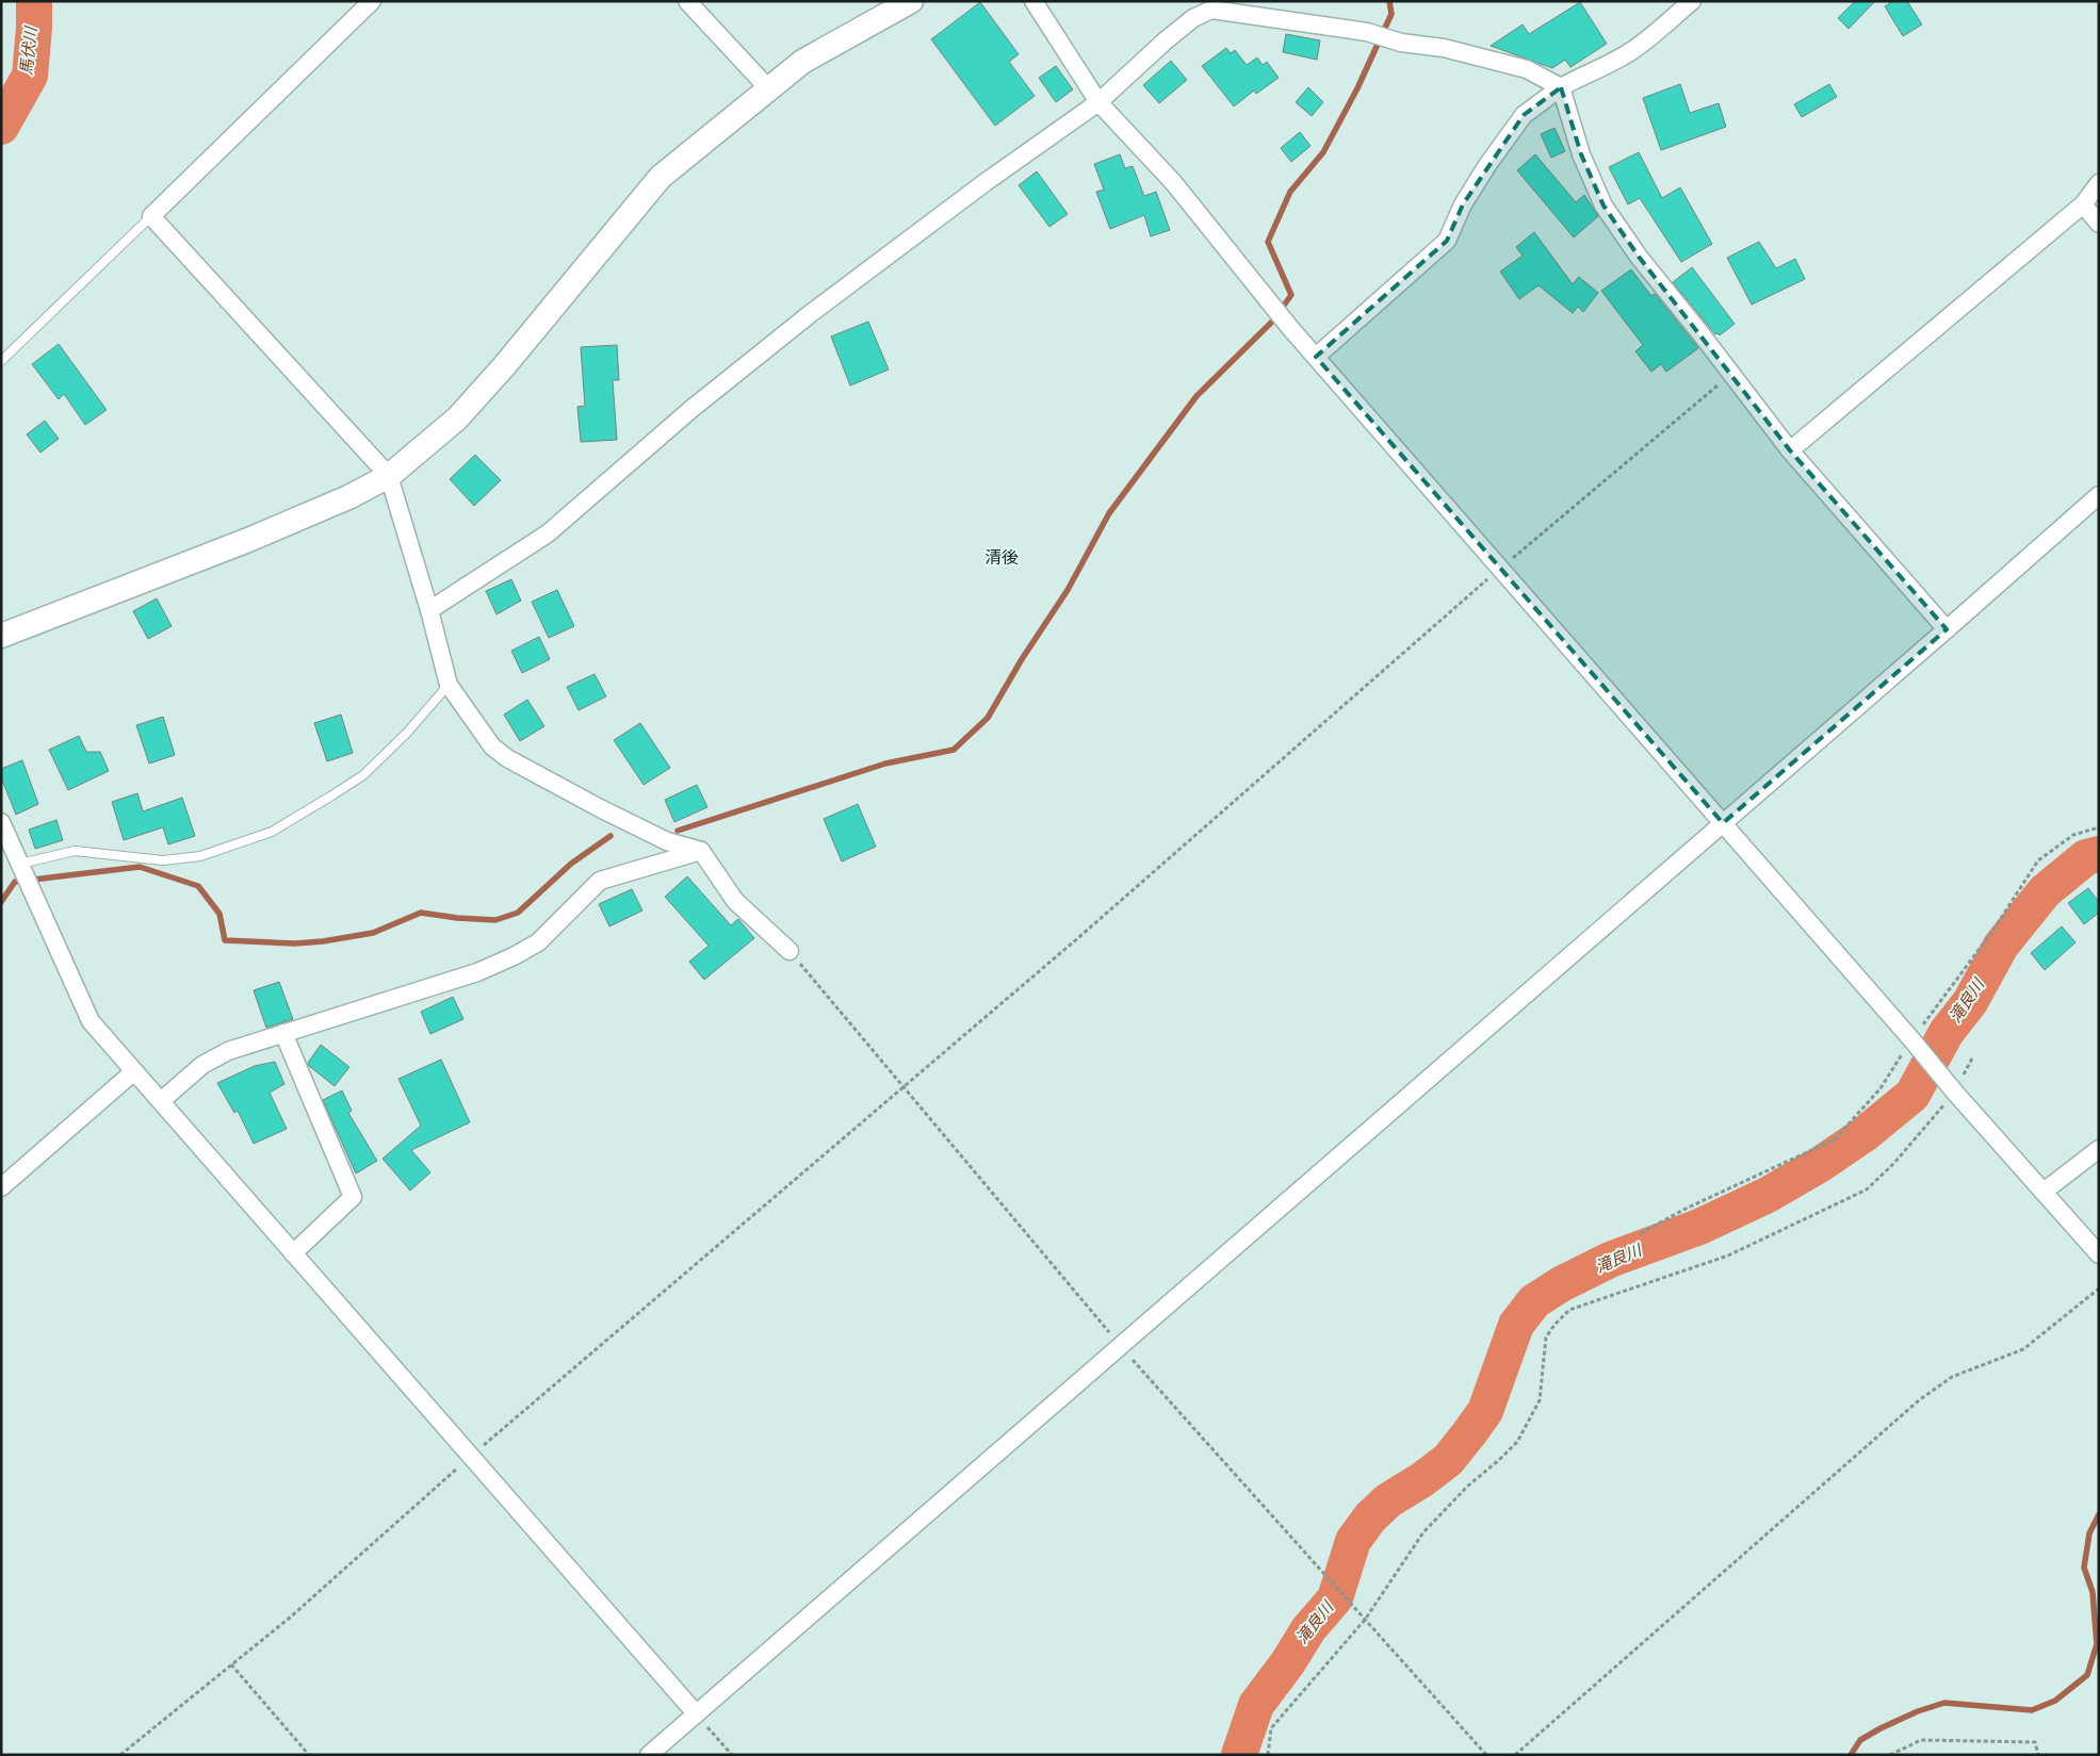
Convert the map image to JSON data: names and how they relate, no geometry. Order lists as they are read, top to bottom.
{
  "districts": ["清後"],
  "water": ["馬伏川", "滝良川"]
}
